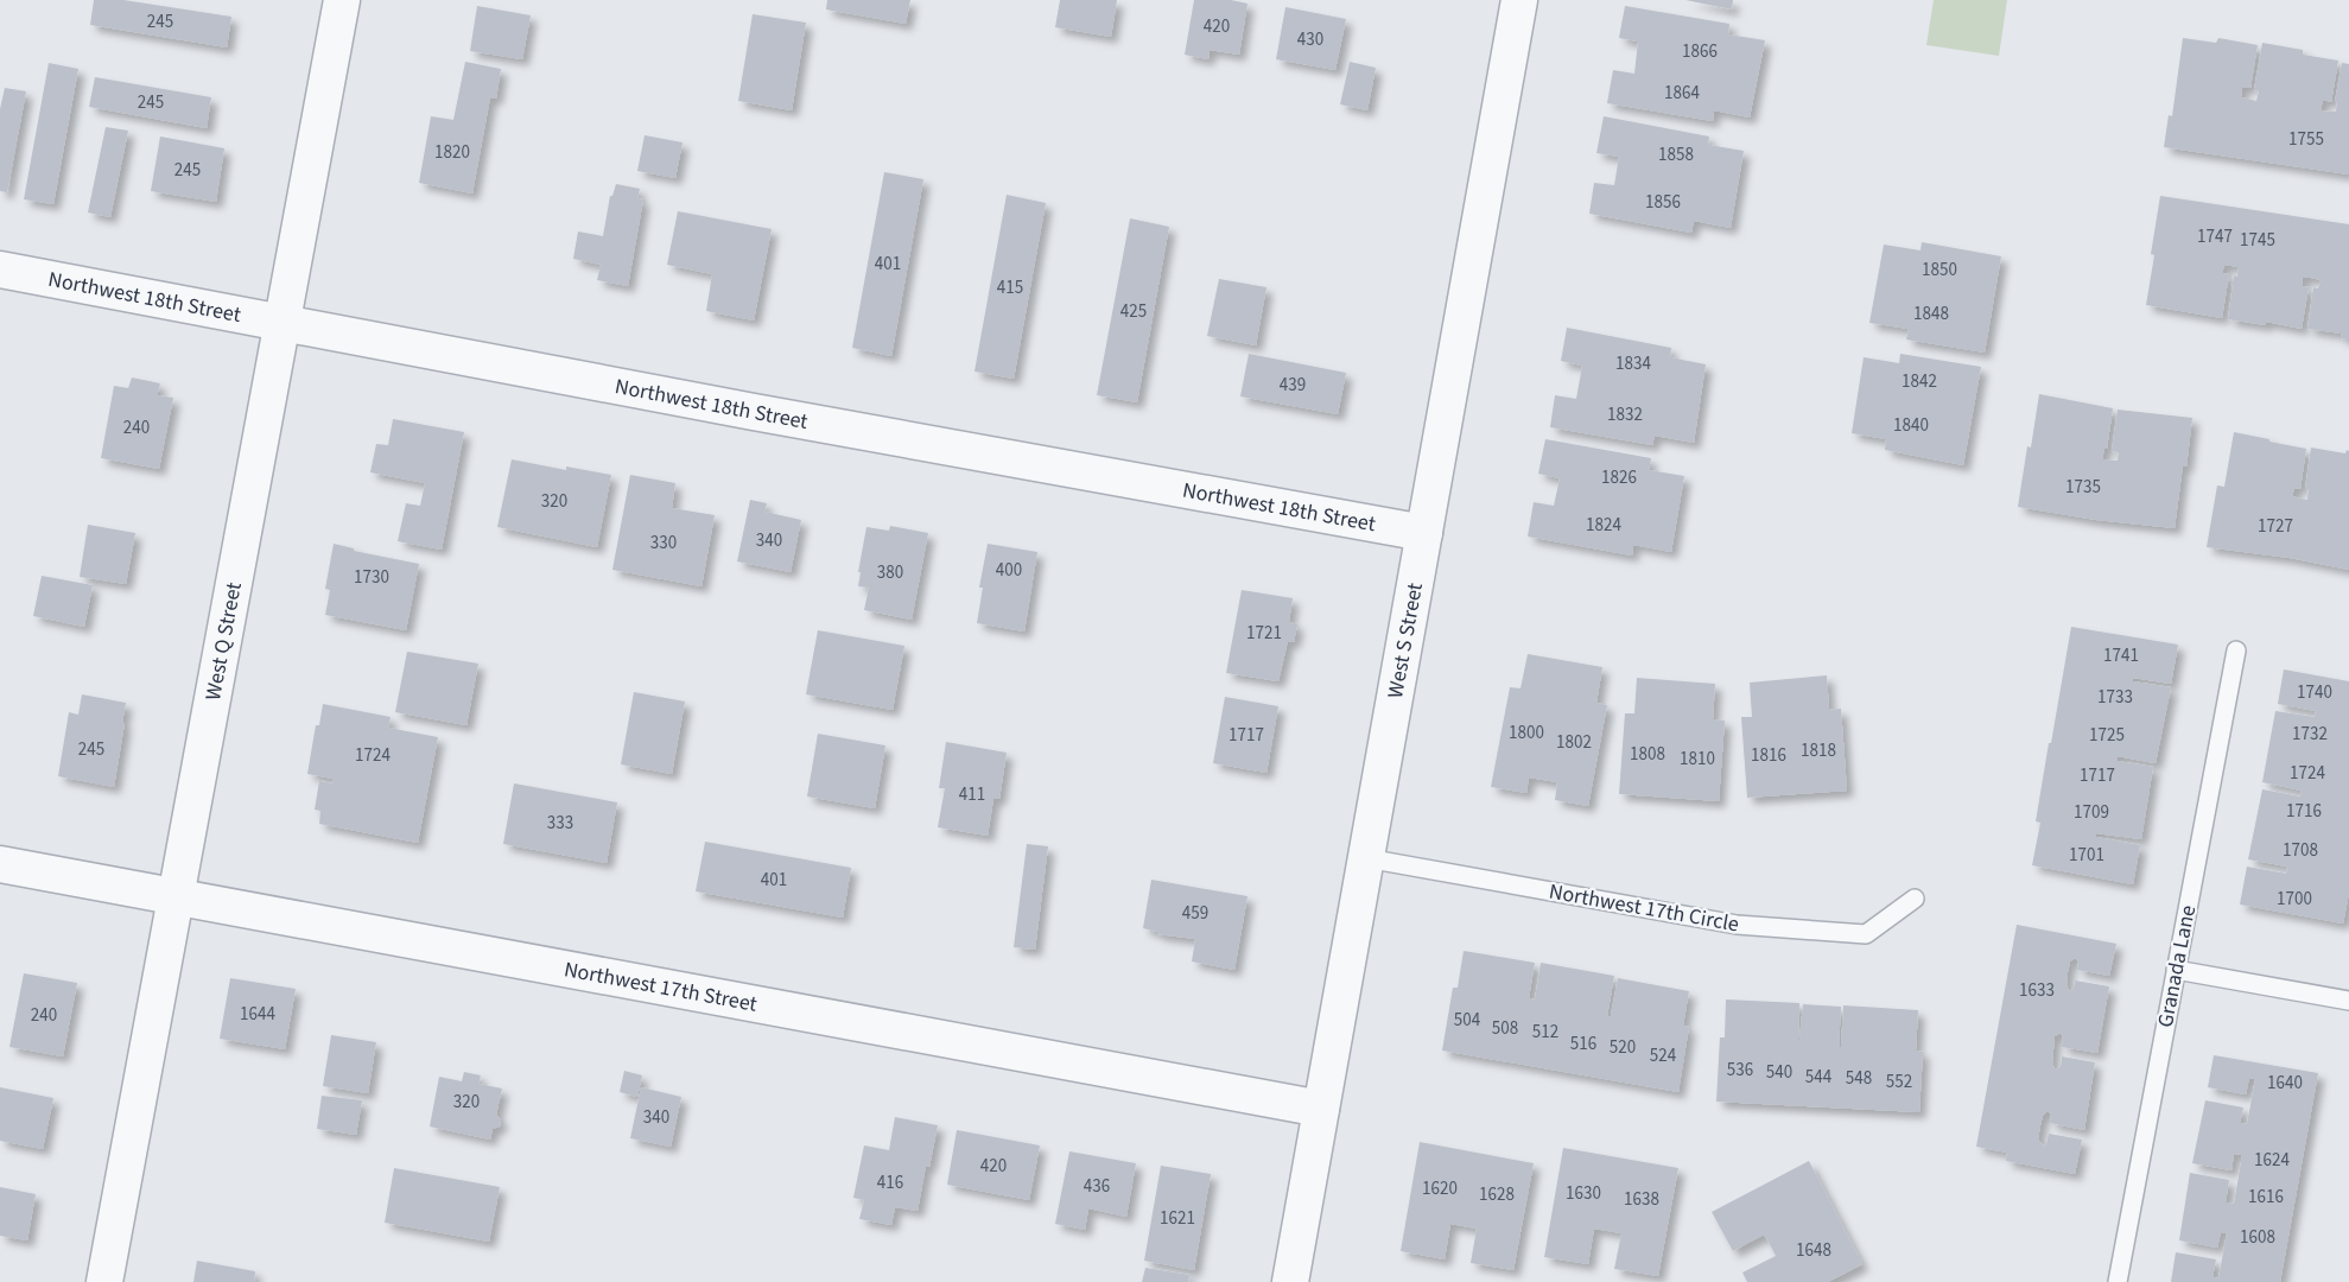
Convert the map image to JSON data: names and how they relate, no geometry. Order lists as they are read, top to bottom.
{
  "streets": {
    "street": [
      "Northwest 18th Street",
      "West Q Street",
      "West S Street",
      "Northwest 17th Street"
    ],
    "lane": ["Northwest 17th Circle", "Granada Lane"]
  },
  "crossings": [
    ["Northwest 18th Street", "West Q Street"],
    ["Northwest 18th Street", "West S Street"],
    ["West Q Street", "Northwest 17th Street"],
    ["West S Street", "Northwest 17th Circle"],
    ["West S Street", "Northwest 17th Street"]
  ],
  "house_numbers": [
    "245",
    "420",
    "430",
    "1866",
    "1864",
    "245",
    "1755",
    "1820",
    "1858",
    "245",
    "1856",
    "1747",
    "1745",
    "401",
    "1850",
    "415",
    "425",
    "1848",
    "1834",
    "1842",
    "439",
    "1832",
    "1840",
    "240",
    "1826",
    "1735",
    "320",
    "1824",
    "1727",
    "340",
    "330",
    "400",
    "380",
    "1730",
    "1721",
    "1741",
    "1740",
    "1733",
    "1800",
    "1732",
    "1717",
    "1725",
    "1802",
    "245",
    "1818",
    "1808",
    "1724",
    "1816",
    "1810",
    "1724",
    "1717",
    "411",
    "1716",
    "1709",
    "333",
    "1708",
    "1701",
    "401",
    "1700",
    "459",
    "1633",
    "1644",
    "240",
    "504",
    "508",
    "512",
    "516",
    "520",
    "524",
    "536",
    "540",
    "544",
    "548",
    "552",
    "1640",
    "320",
    "340",
    "1624",
    "420",
    "416",
    "436",
    "1620",
    "1630",
    "1628",
    "1616",
    "1638",
    "1621",
    "1608",
    "1648"
  ]
}
